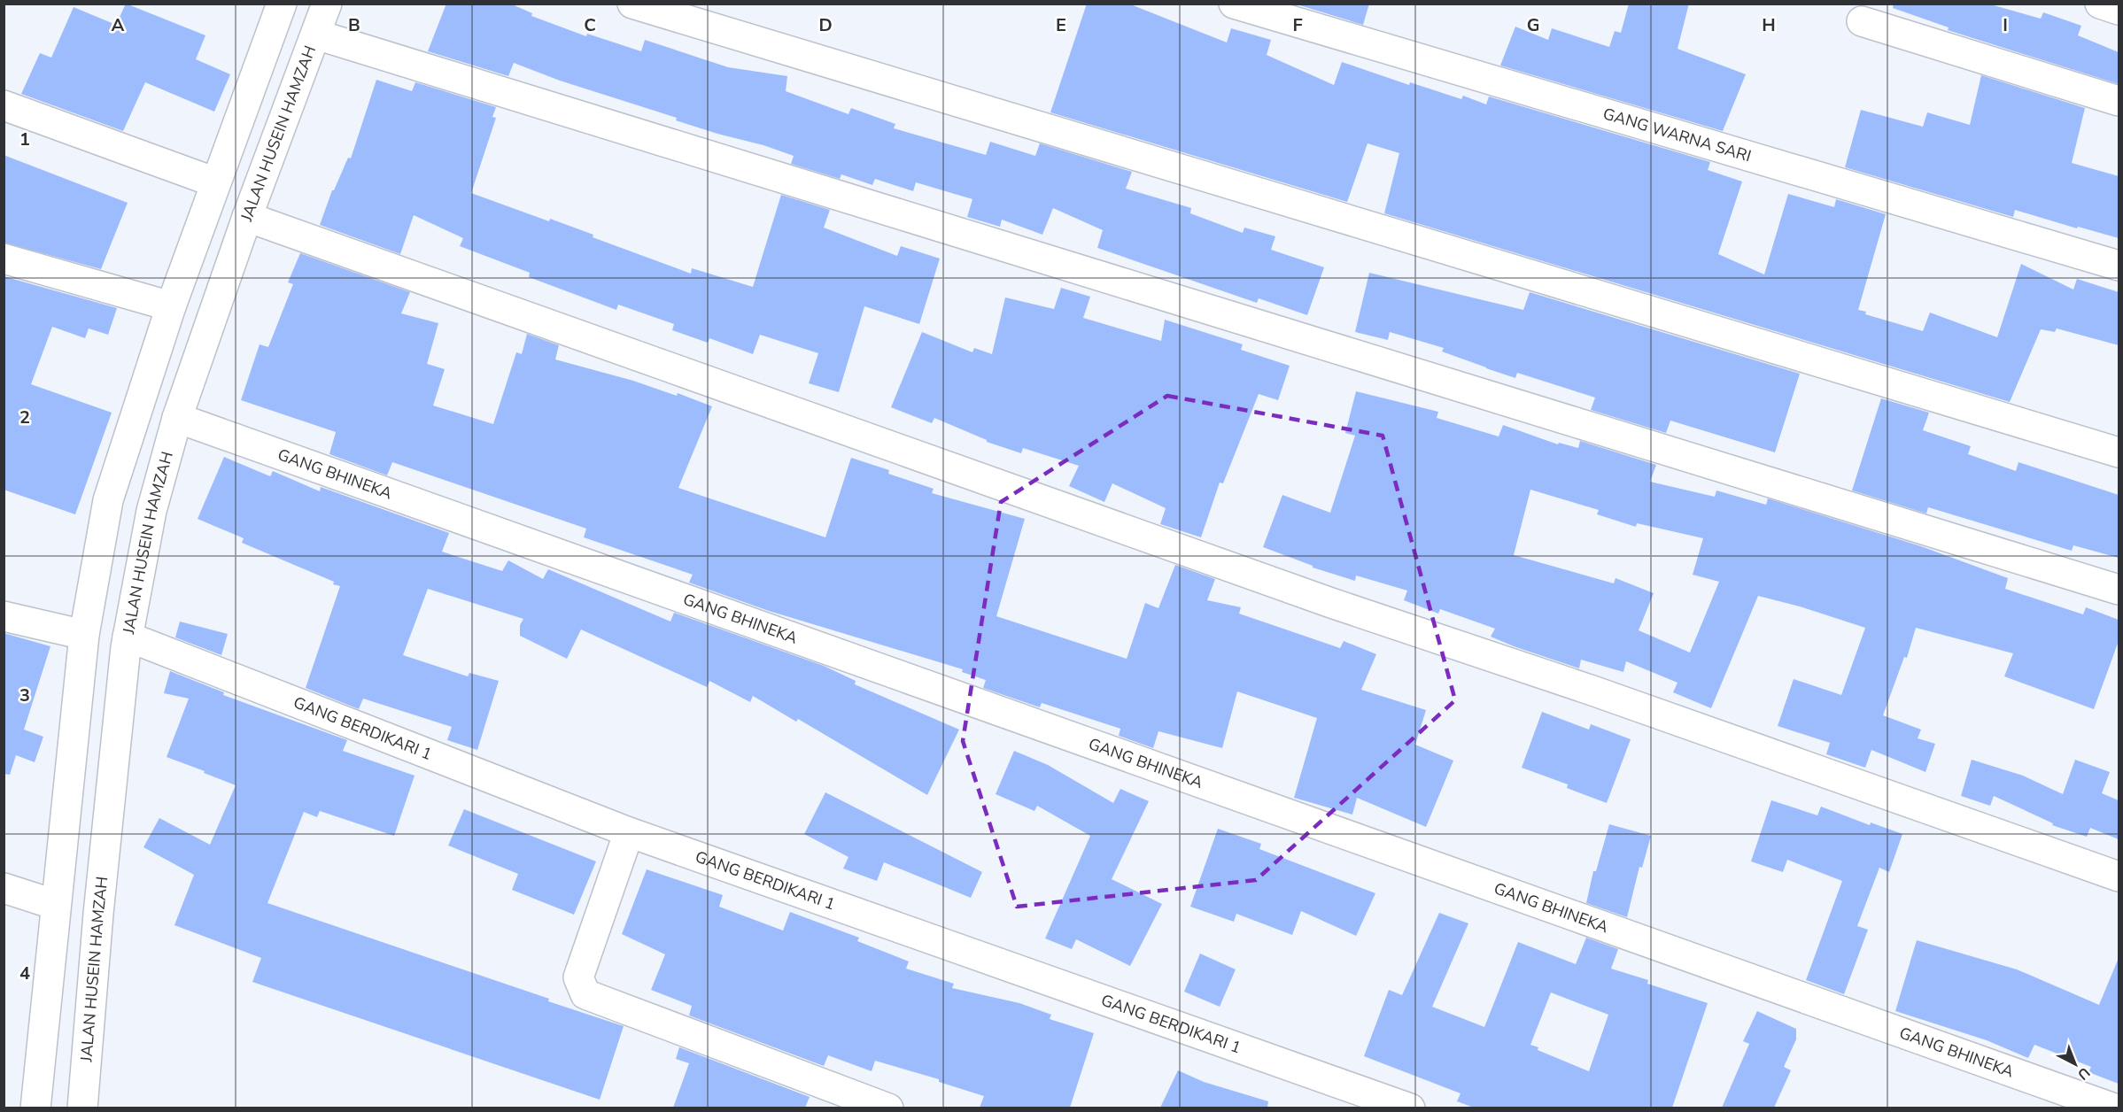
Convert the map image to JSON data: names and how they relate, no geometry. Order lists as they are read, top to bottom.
{
  "streets": {
    "street": [
      "JALAN HUSEIN HAMZAH",
      "GANG WARNA SARI",
      "GANG BHINEKA",
      "GANG BERDIKARI 1"
    ]
  },
  "crossings": [
    ["JALAN HUSEIN HAMZAH", "GANG BHINEKA"],
    ["JALAN HUSEIN HAMZAH", "GANG BERDIKARI 1"]
  ],
  "north": "bottom right",
  "grid": {
    "columns": [
      "A",
      "B",
      "C",
      "D",
      "E",
      "F",
      "G",
      "H",
      "I"
    ],
    "rows": [
      "1",
      "2",
      "3",
      "4"
    ]
  }
}
